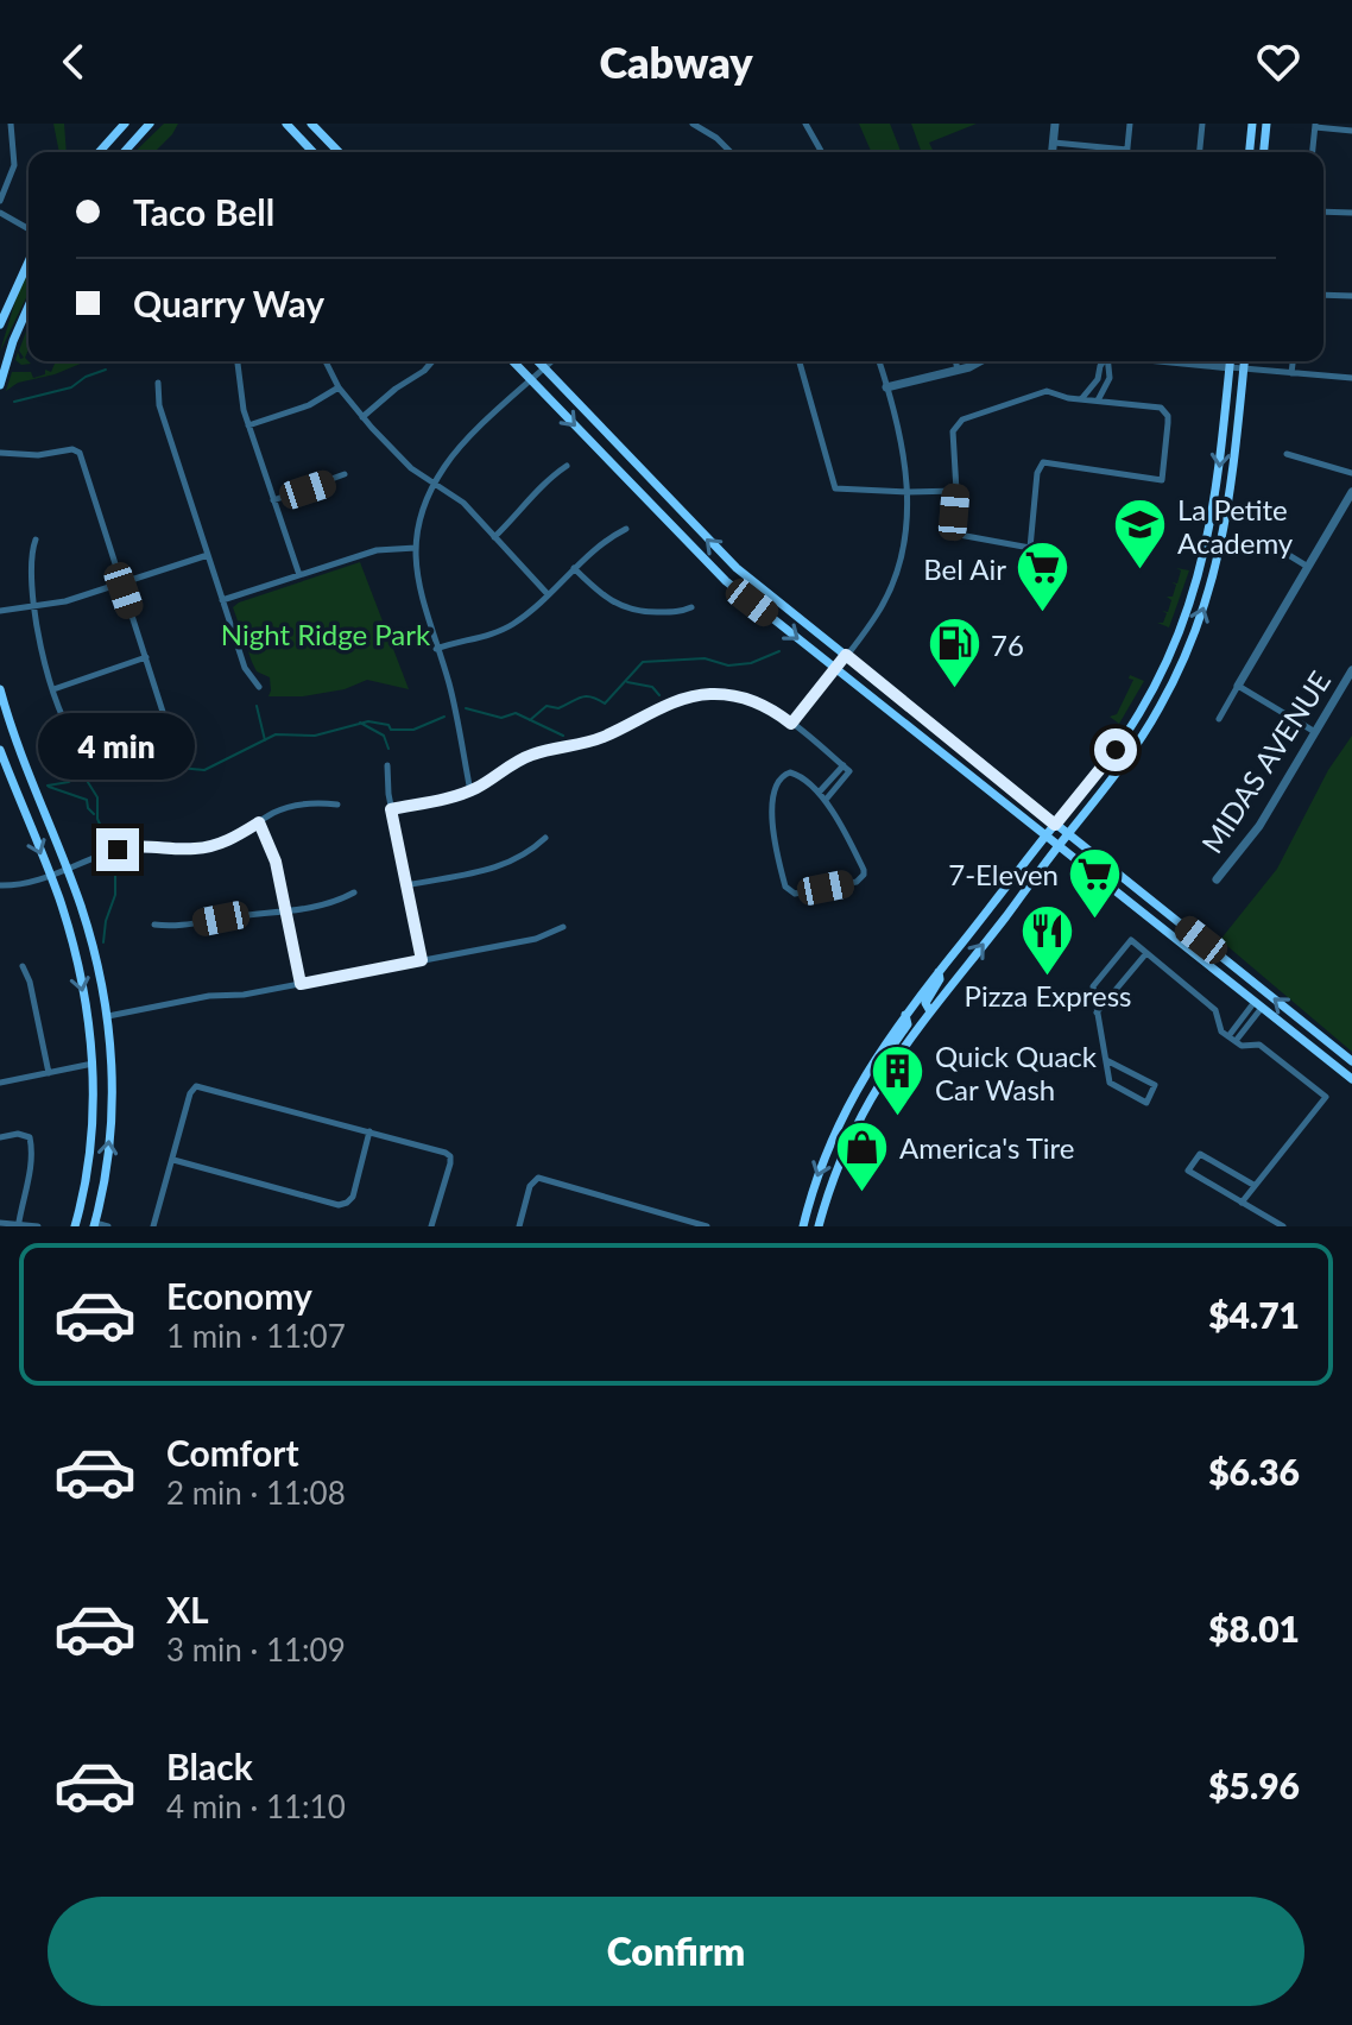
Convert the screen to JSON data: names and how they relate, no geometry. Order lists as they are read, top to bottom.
{
  "streets": {
    "street": ["MIDAS AVENUE"]
  },
  "parks": ["Night Ridge Park"],
  "places": {
    "school or university": ["La Petite Academy"],
    "supermarket": ["Bel Air", "7-Eleven"],
    "fuel station": ["76"],
    "restaurant": ["Pizza Express"],
    "building": ["Quick Quack Car Wash"],
    "shop": ["America's Tire"]
  },
  "page": {
    "header": "Cabway",
    "banner": ["Taco Bell", "Quarry Way"],
    "bubble": "4 min",
    "list": [
      {
        "name": "Economy",
        "note": "1 min · 11:07",
        "value": "$4.71"
      },
      {
        "name": "Comfort",
        "note": "2 min · 11:08",
        "value": "$6.36"
      },
      {
        "name": "XL",
        "note": "3 min · 11:09",
        "value": "$8.01"
      },
      {
        "name": "Black",
        "note": "4 min · 11:10",
        "value": "$5.96"
      }
    ],
    "buttons": "Confirm"
  }
}
